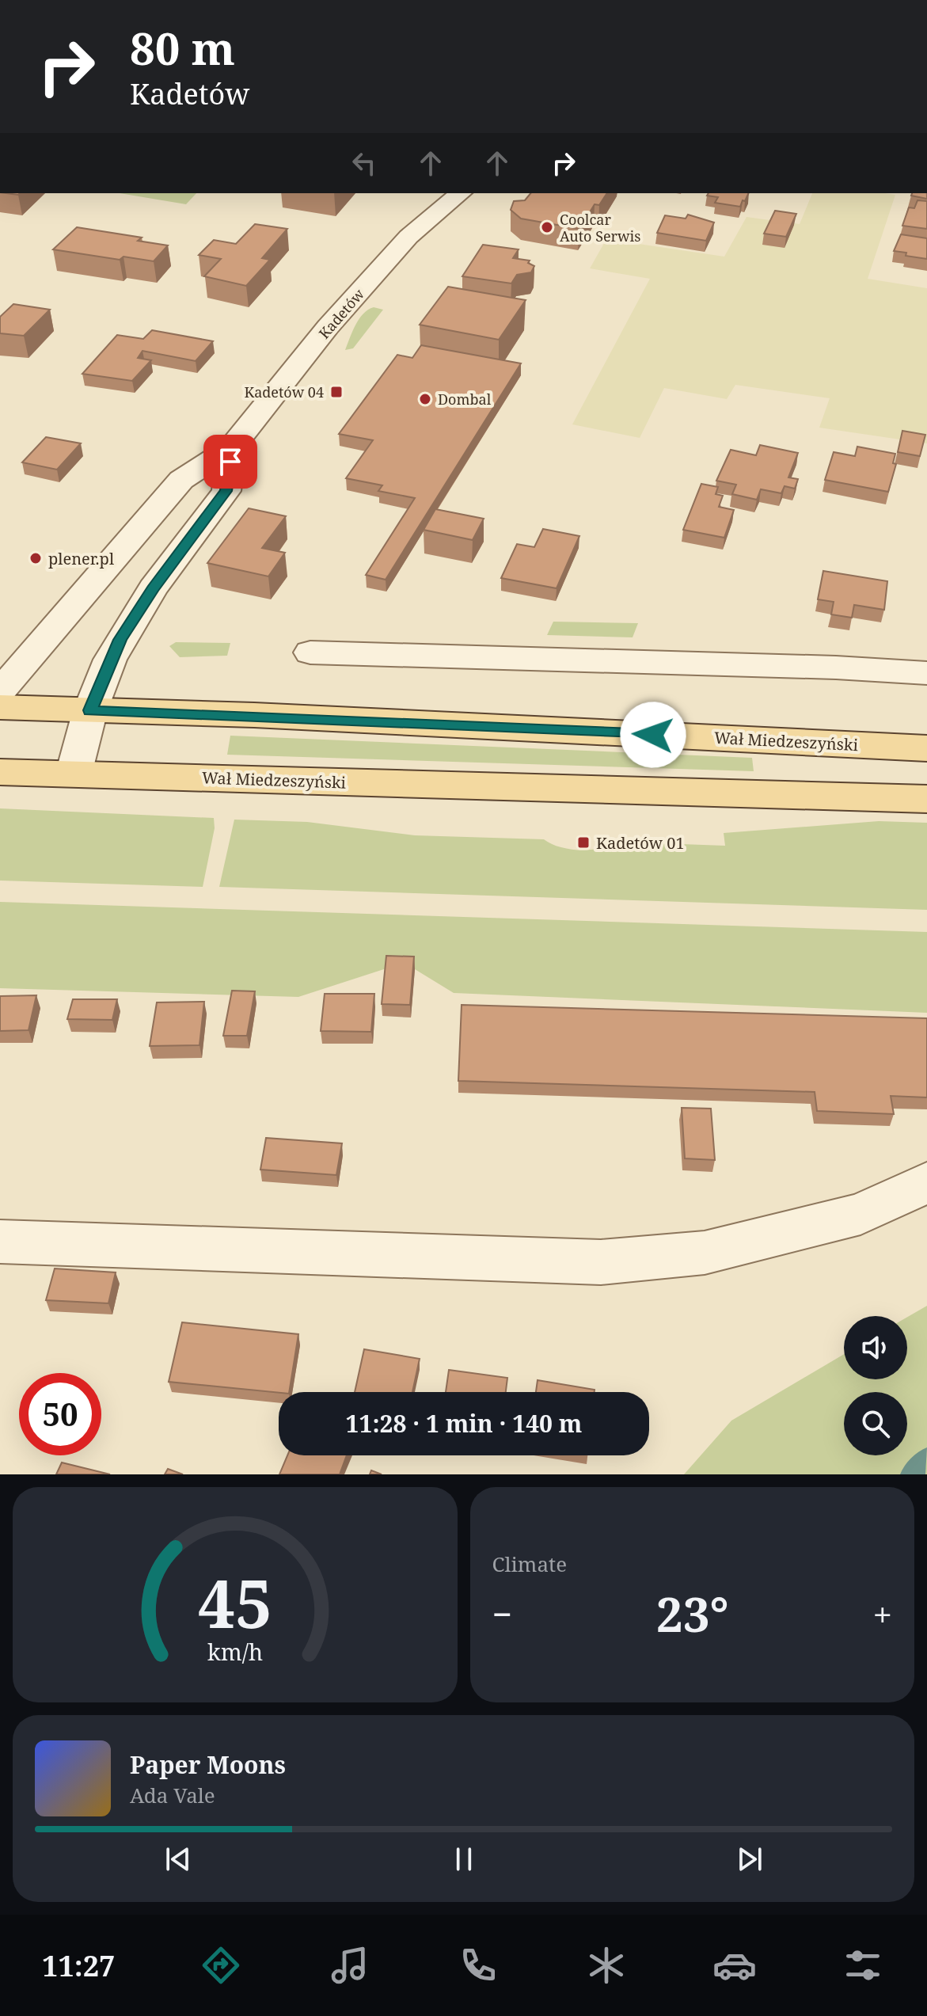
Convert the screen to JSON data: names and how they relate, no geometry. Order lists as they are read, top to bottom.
{
  "streets": {
    "main road": ["Wał Miedzeszyński"],
    "street": ["Kadetów"]
  },
  "places": {
    "other": ["Coolcar Auto Serwis", "Dombal", "plener.pl"],
    "transit": ["Kadetów 04", "Kadetów 01"]
  },
  "page": {
    "turn": ["80 m", "Kadetów"],
    "limit": "50",
    "trip": "11:28 · 1 min · 140 m",
    "tile": "Climate",
    "heat": ["−", "23°", "+"],
    "song": ["Paper Moons", "Ada Vale"],
    "tabs": "11:27",
    "gauge": ["45", "km/h"]
  }
}
